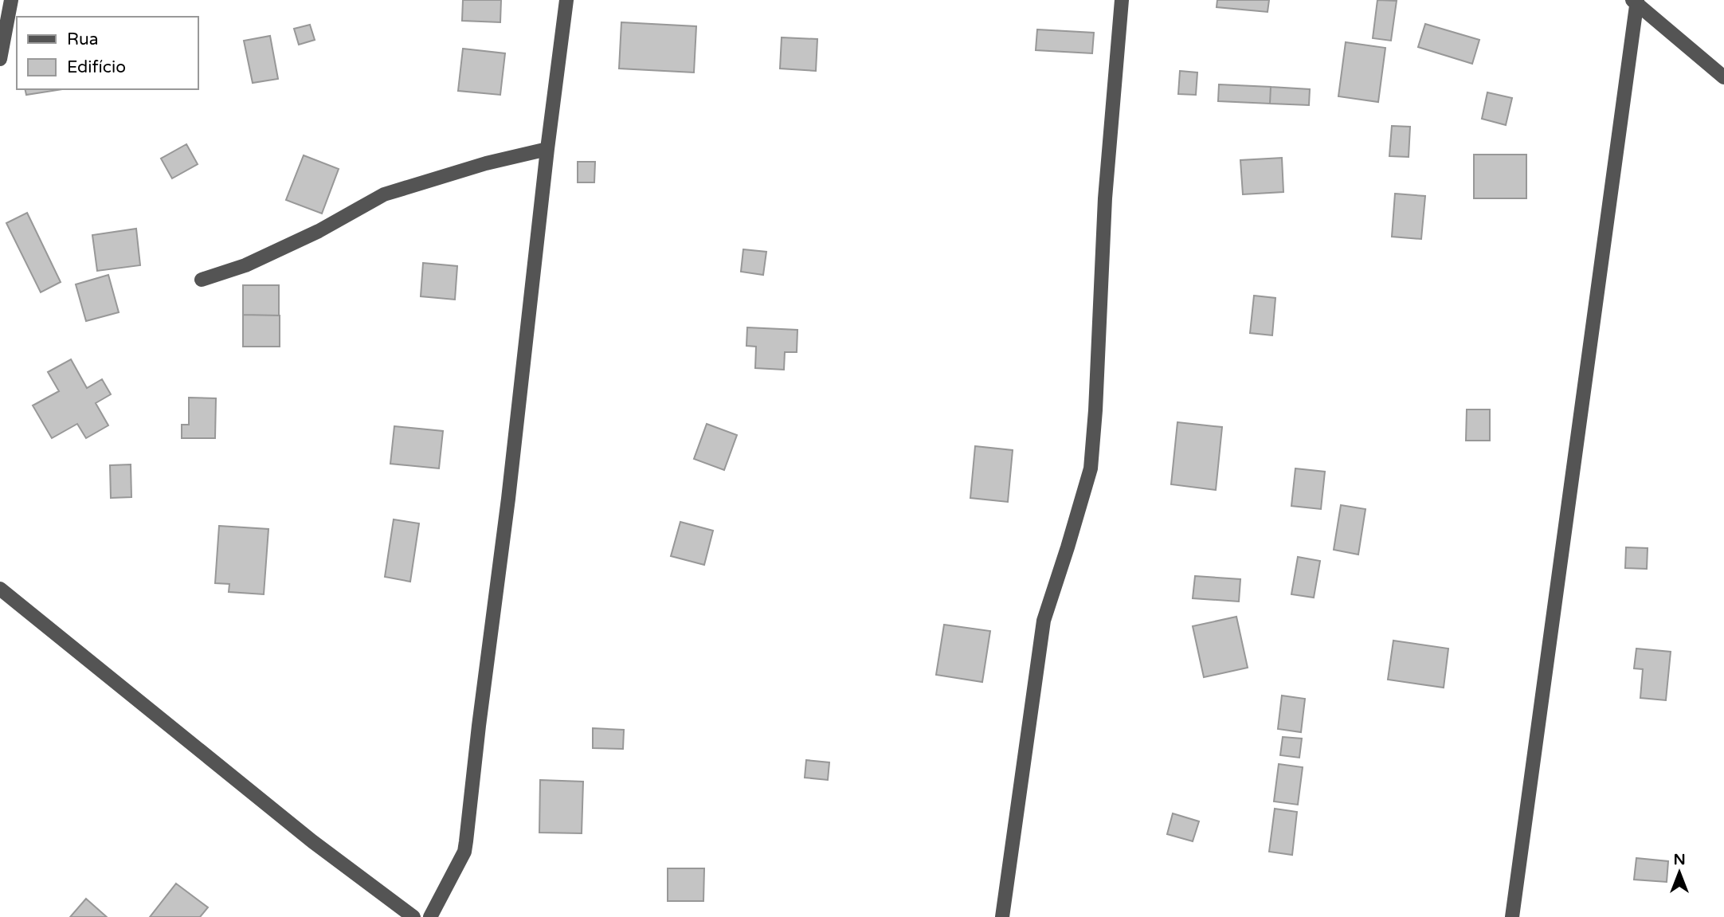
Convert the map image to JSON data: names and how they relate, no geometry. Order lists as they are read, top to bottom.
{
  "legend": ["Rua", "Edifício"],
  "north": "top"
}
